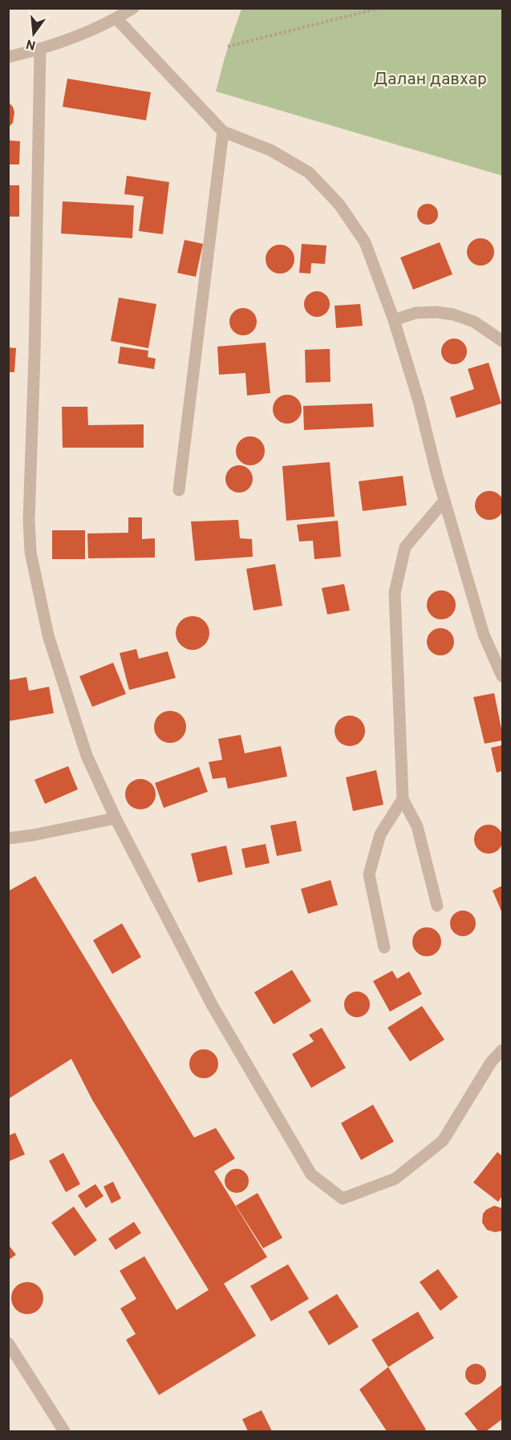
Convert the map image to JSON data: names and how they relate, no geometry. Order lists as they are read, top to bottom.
{
  "parks": ["Далан давхар"],
  "north": "bottom"
}
